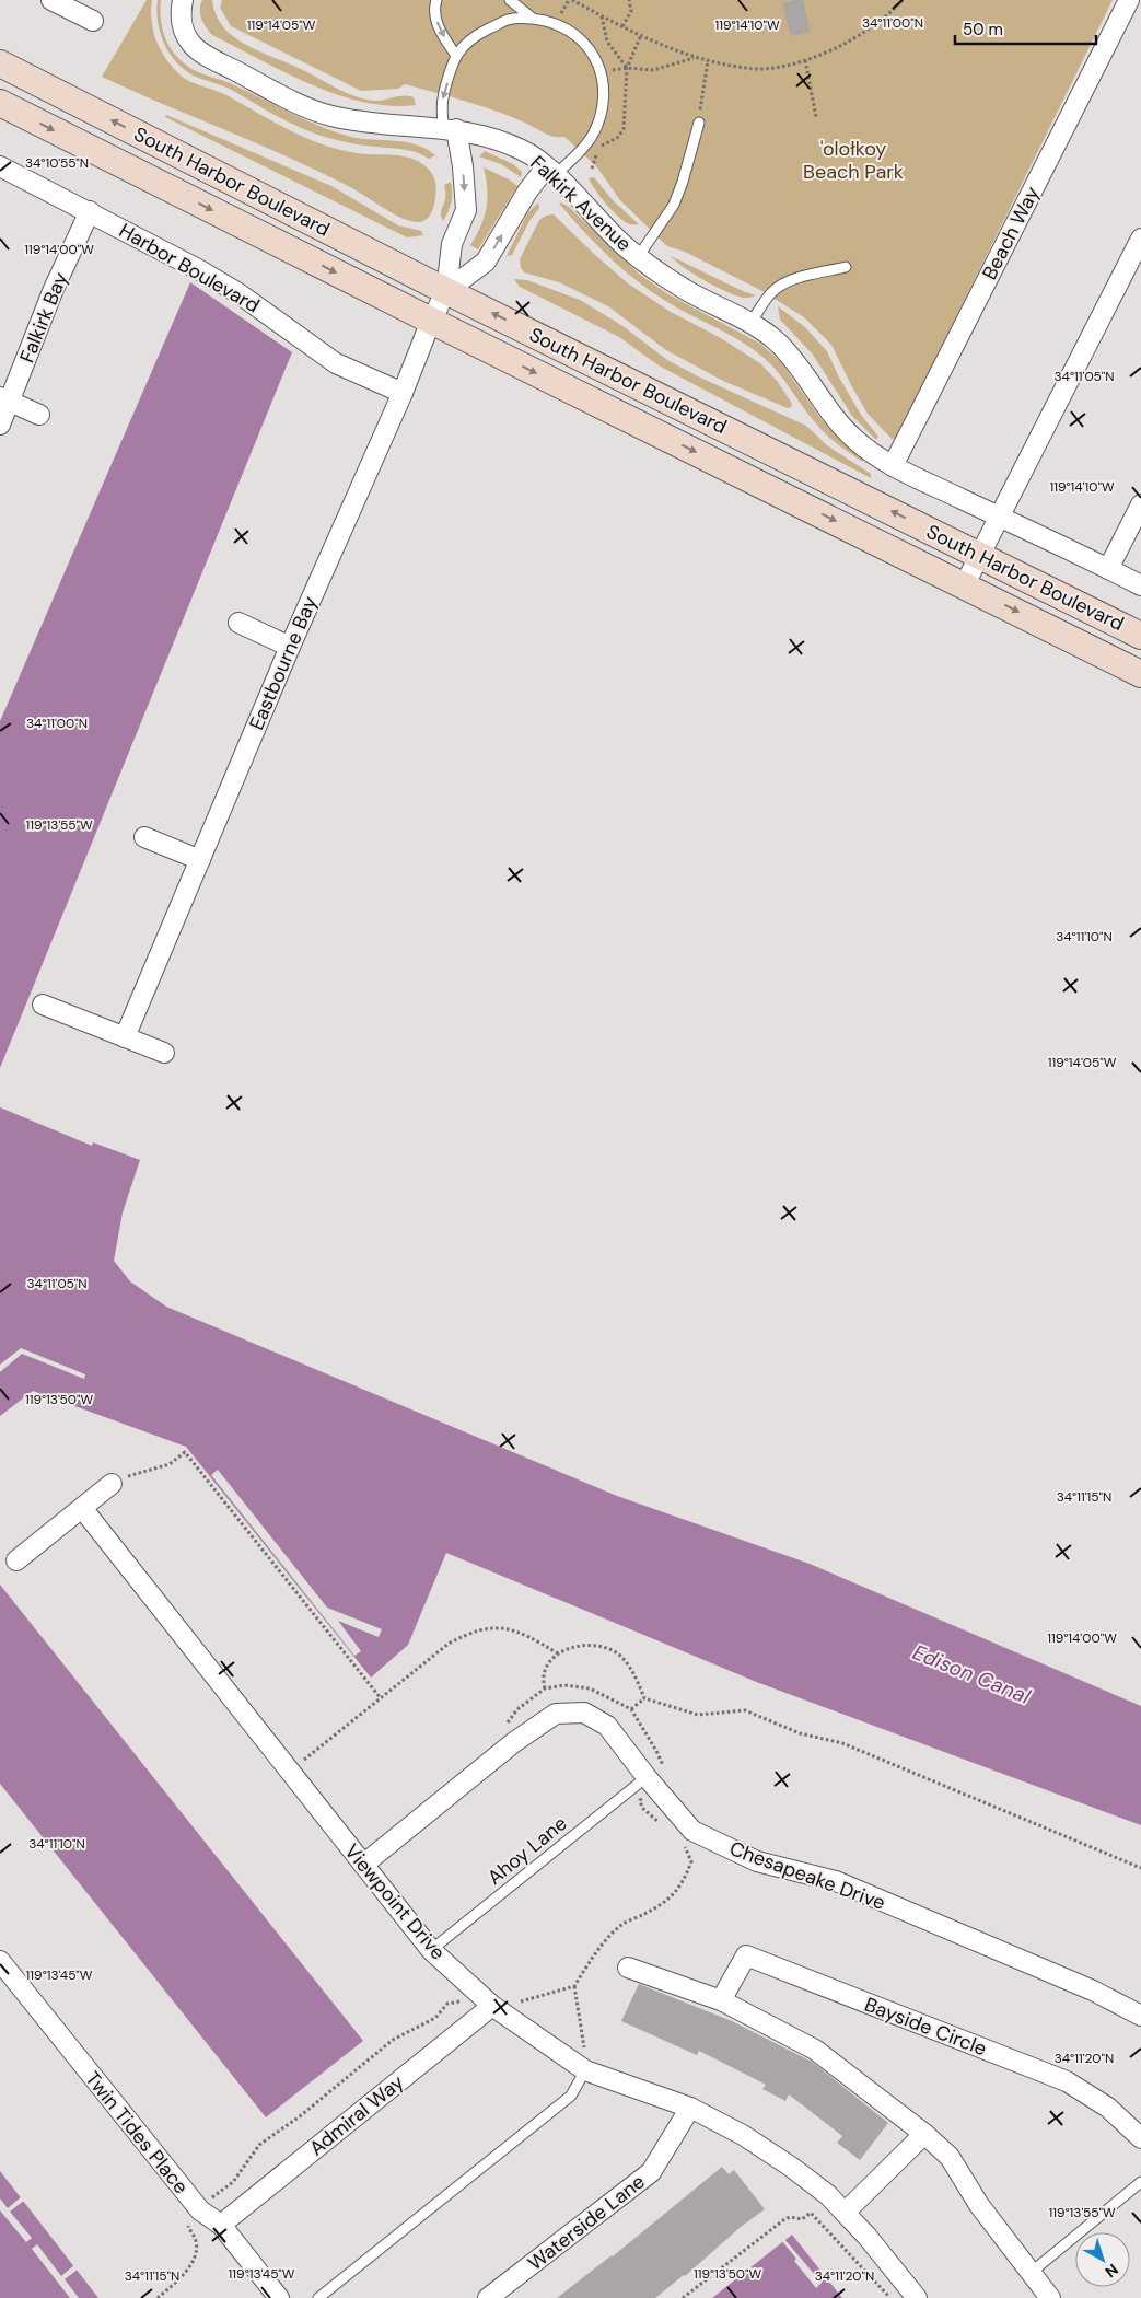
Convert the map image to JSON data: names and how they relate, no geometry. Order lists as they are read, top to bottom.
{
  "streets": {
    "main road": ["South Harbor Boulevard"],
    "street": [
      "Falkirk Avenue",
      "Beach Way",
      "Harbor Boulevard",
      "Falkirk Bay",
      "Eastbourne Bay",
      "Chesapeake Drive",
      "Viewpoint Drive",
      "Bayside Circle",
      "Admiral Way",
      "Twin Tides Place",
      "Waterside Lane"
    ],
    "lane": ["Ahoy Lane"]
  },
  "crossings": [
    ["South Harbor Boulevard", "Eastbourne Bay"],
    ["Falkirk Avenue", "Beach Way"],
    ["Falkirk Avenue", "Eastbourne Bay"],
    ["Harbor Boulevard", "Falkirk Bay"],
    ["Harbor Boulevard", "Eastbourne Bay"],
    ["Ahoy Lane", "Chesapeake Drive"],
    ["Ahoy Lane", "Viewpoint Drive"],
    ["Chesapeake Drive", "Viewpoint Drive"],
    ["Viewpoint Drive", "Admiral Way"],
    ["Viewpoint Drive", "Waterside Lane"],
    ["Admiral Way", "Twin Tides Place"]
  ],
  "water": ["Edison Canal"],
  "parks": ["'olołkoy Beach Park"],
  "scale_bar": "50 m",
  "north": "bottom right",
  "coordinates": [
    "34°11'00\"N",
    "119°14'05\"W",
    "119°14'10\"W",
    "34°10'55\"N",
    "119°14'00\"W",
    "34°11'05\"N",
    "119°13'55\"W",
    "34°11'10\"N",
    "119°13'50\"W",
    "34°11'15\"N",
    "119°13'45\"W",
    "34°11'20\"N"
  ]
}
